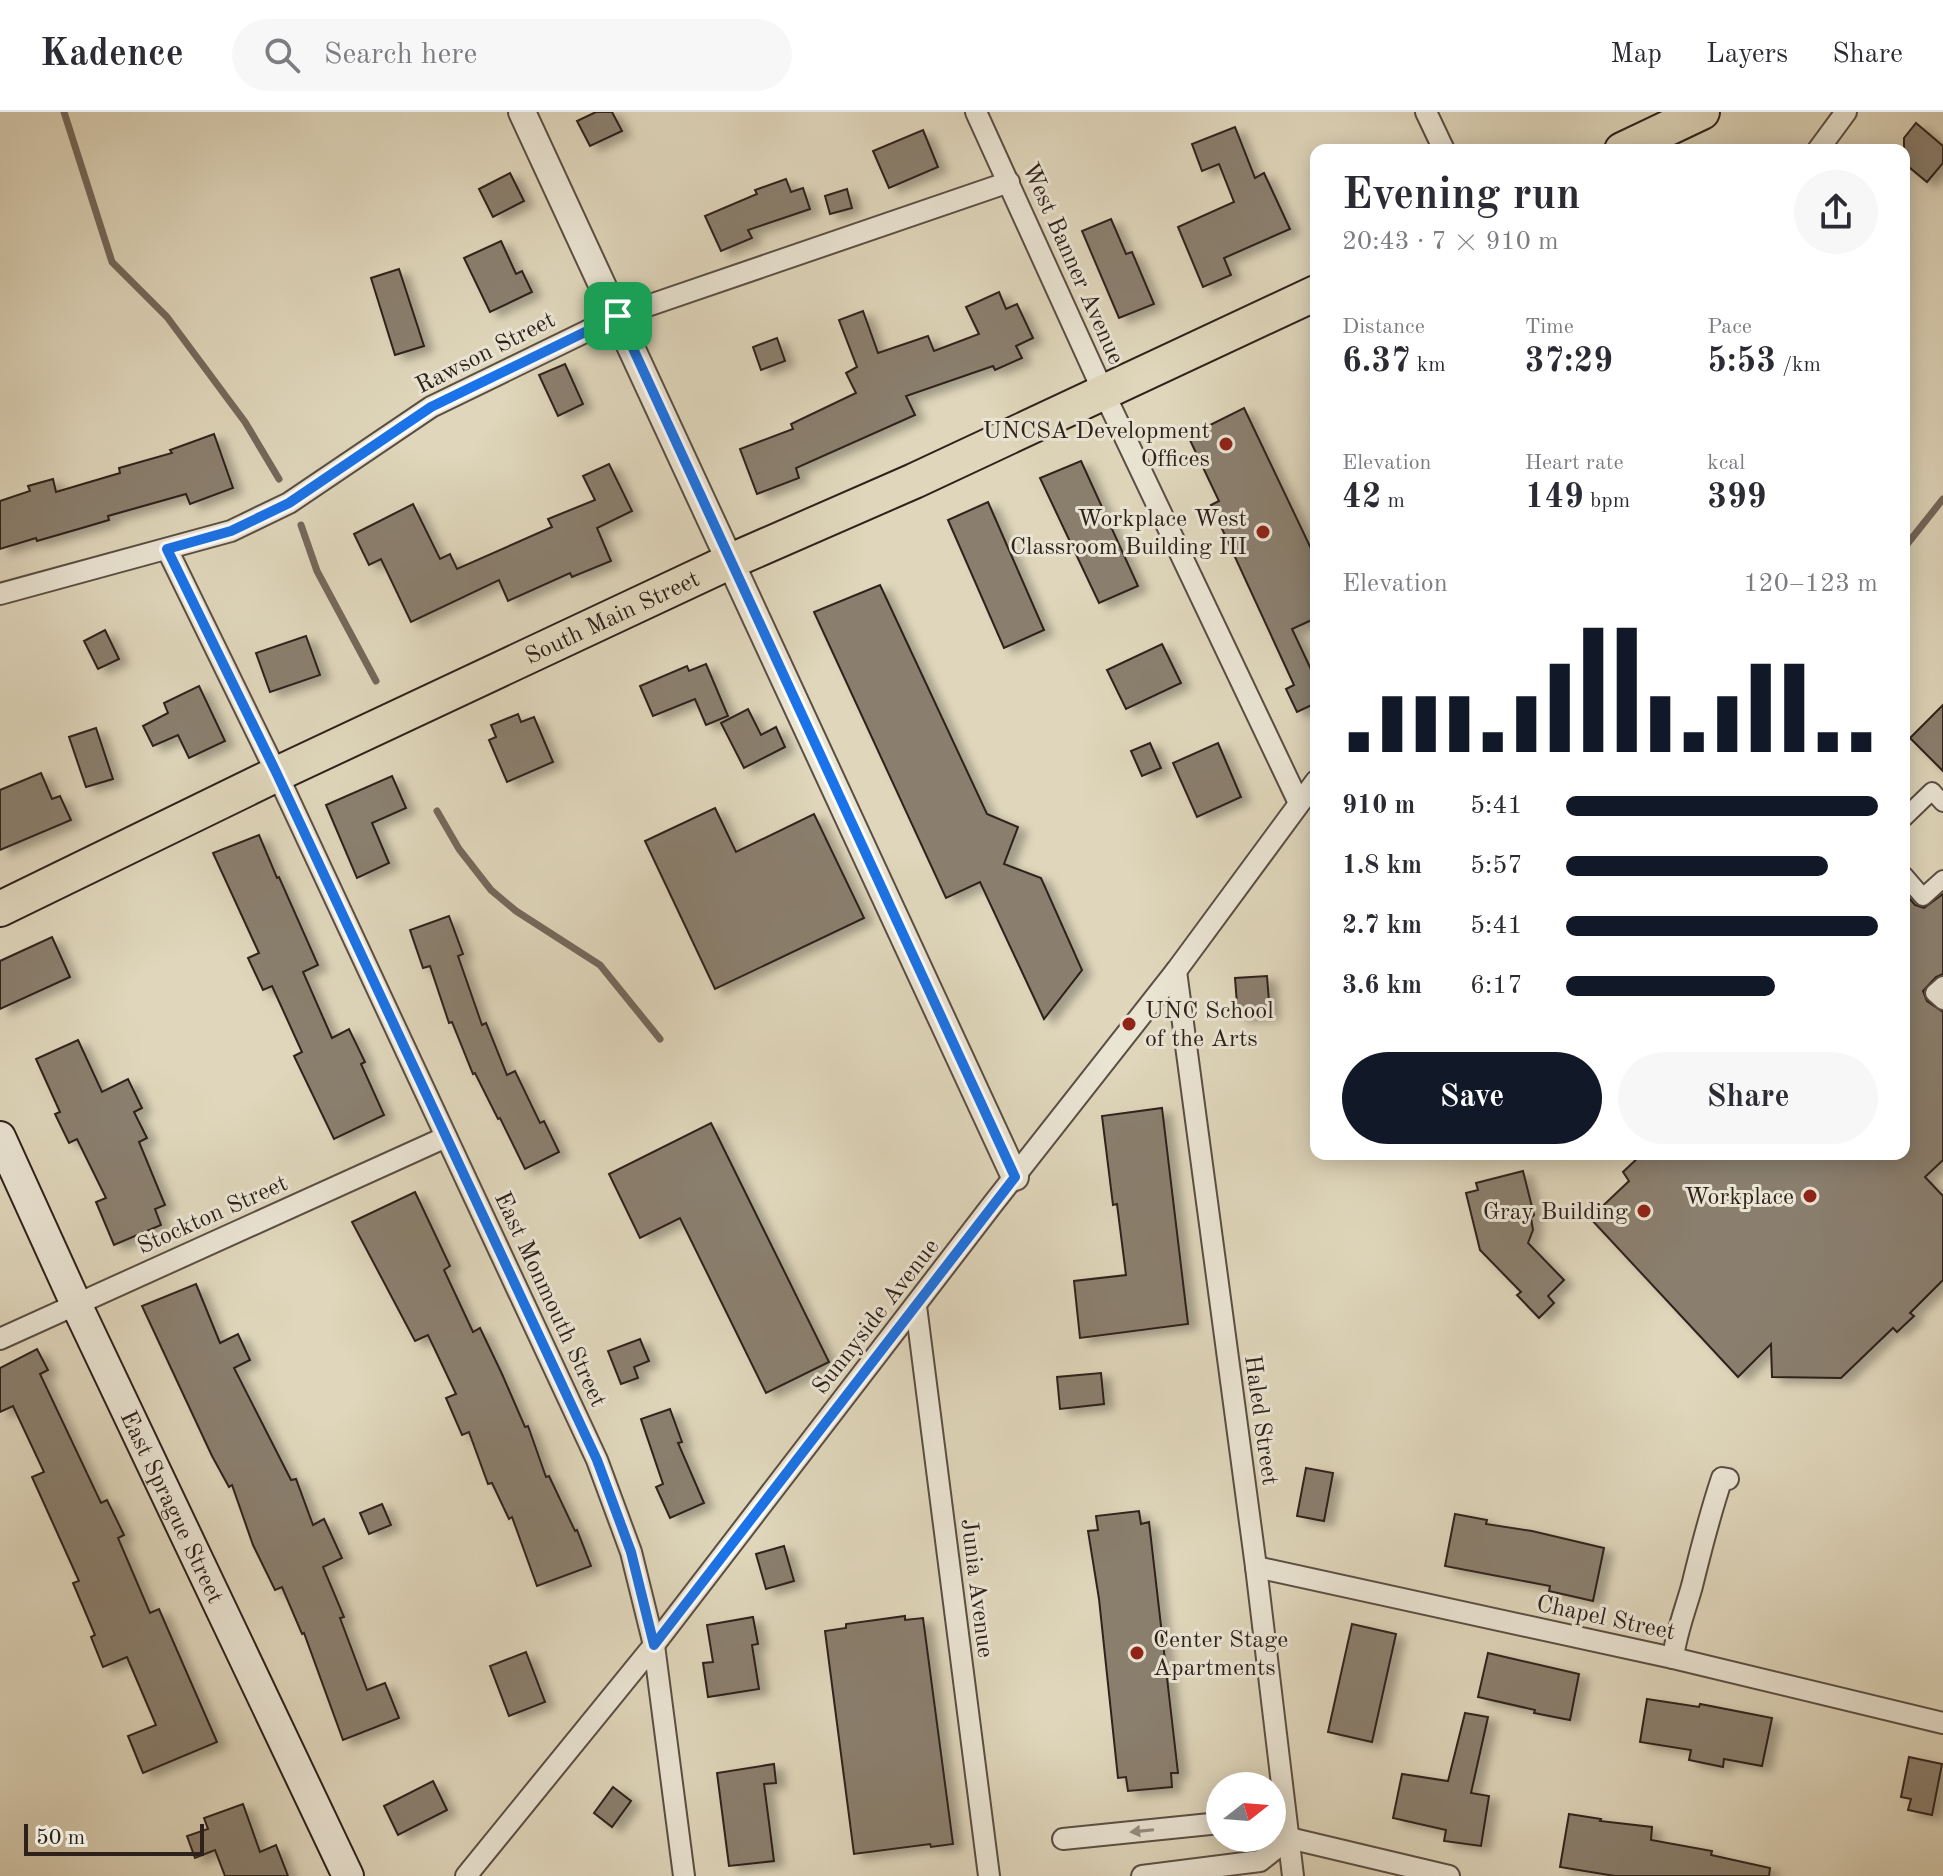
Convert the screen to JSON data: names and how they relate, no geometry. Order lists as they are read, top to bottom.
{
  "streets": {
    "main road": ["South Main Street", "East Sprague Street"],
    "street": [
      "West Banner Avenue",
      "Rawson Street",
      "Stockton Street",
      "East Monmouth Street",
      "Sunnyside Avenue",
      "Haled Street",
      "Junia Avenue",
      "Chapel Street"
    ]
  },
  "crossings": [
    ["West Banner Avenue", "Rawson Street"],
    ["West Banner Avenue", "South Main Street"],
    ["West Banner Avenue", "Sunnyside Avenue"],
    ["Rawson Street", "East Monmouth Street"],
    ["South Main Street", "East Monmouth Street"],
    ["Stockton Street", "East Monmouth Street"],
    ["Stockton Street", "East Sprague Street"],
    ["East Monmouth Street", "Sunnyside Avenue"],
    ["Sunnyside Avenue", "Haled Street"],
    ["Sunnyside Avenue", "Junia Avenue"],
    ["Haled Street", "Chapel Street"]
  ],
  "places": [
    "UNCSA Development Offices",
    "Workplace West Classroom Building III",
    "UNC School of the Arts",
    "Workplace",
    "Gray Building",
    "Center Stage Apartments"
  ],
  "scale_bar": "50 m",
  "north": "right",
  "page": {
    "header": "Kadence",
    "search": "Search here",
    "nav": ["Map", "Layers", "Share"],
    "heading": ["Evening run", "20:43 · 7 × 910 m"],
    "stats": [
      ["Distance", "6.37 km"],
      ["Time", "37:29"],
      ["Pace", "5:53 /km"],
      ["Elevation", "42 m"],
      ["Heart rate", "149 bpm"],
      ["kcal", "399"]
    ],
    "chart": ["Elevation", "120–123 m"],
    "list": [
      {
        "name": "910 m",
        "note": "5:41"
      },
      {
        "name": "1.8 km",
        "note": "5:57"
      },
      {
        "name": "2.7 km",
        "note": "5:41"
      },
      {
        "name": "3.6 km",
        "note": "6:17"
      }
    ],
    "buttons": ["Save", "Share"],
    "scale": "50 m"
  }
}
